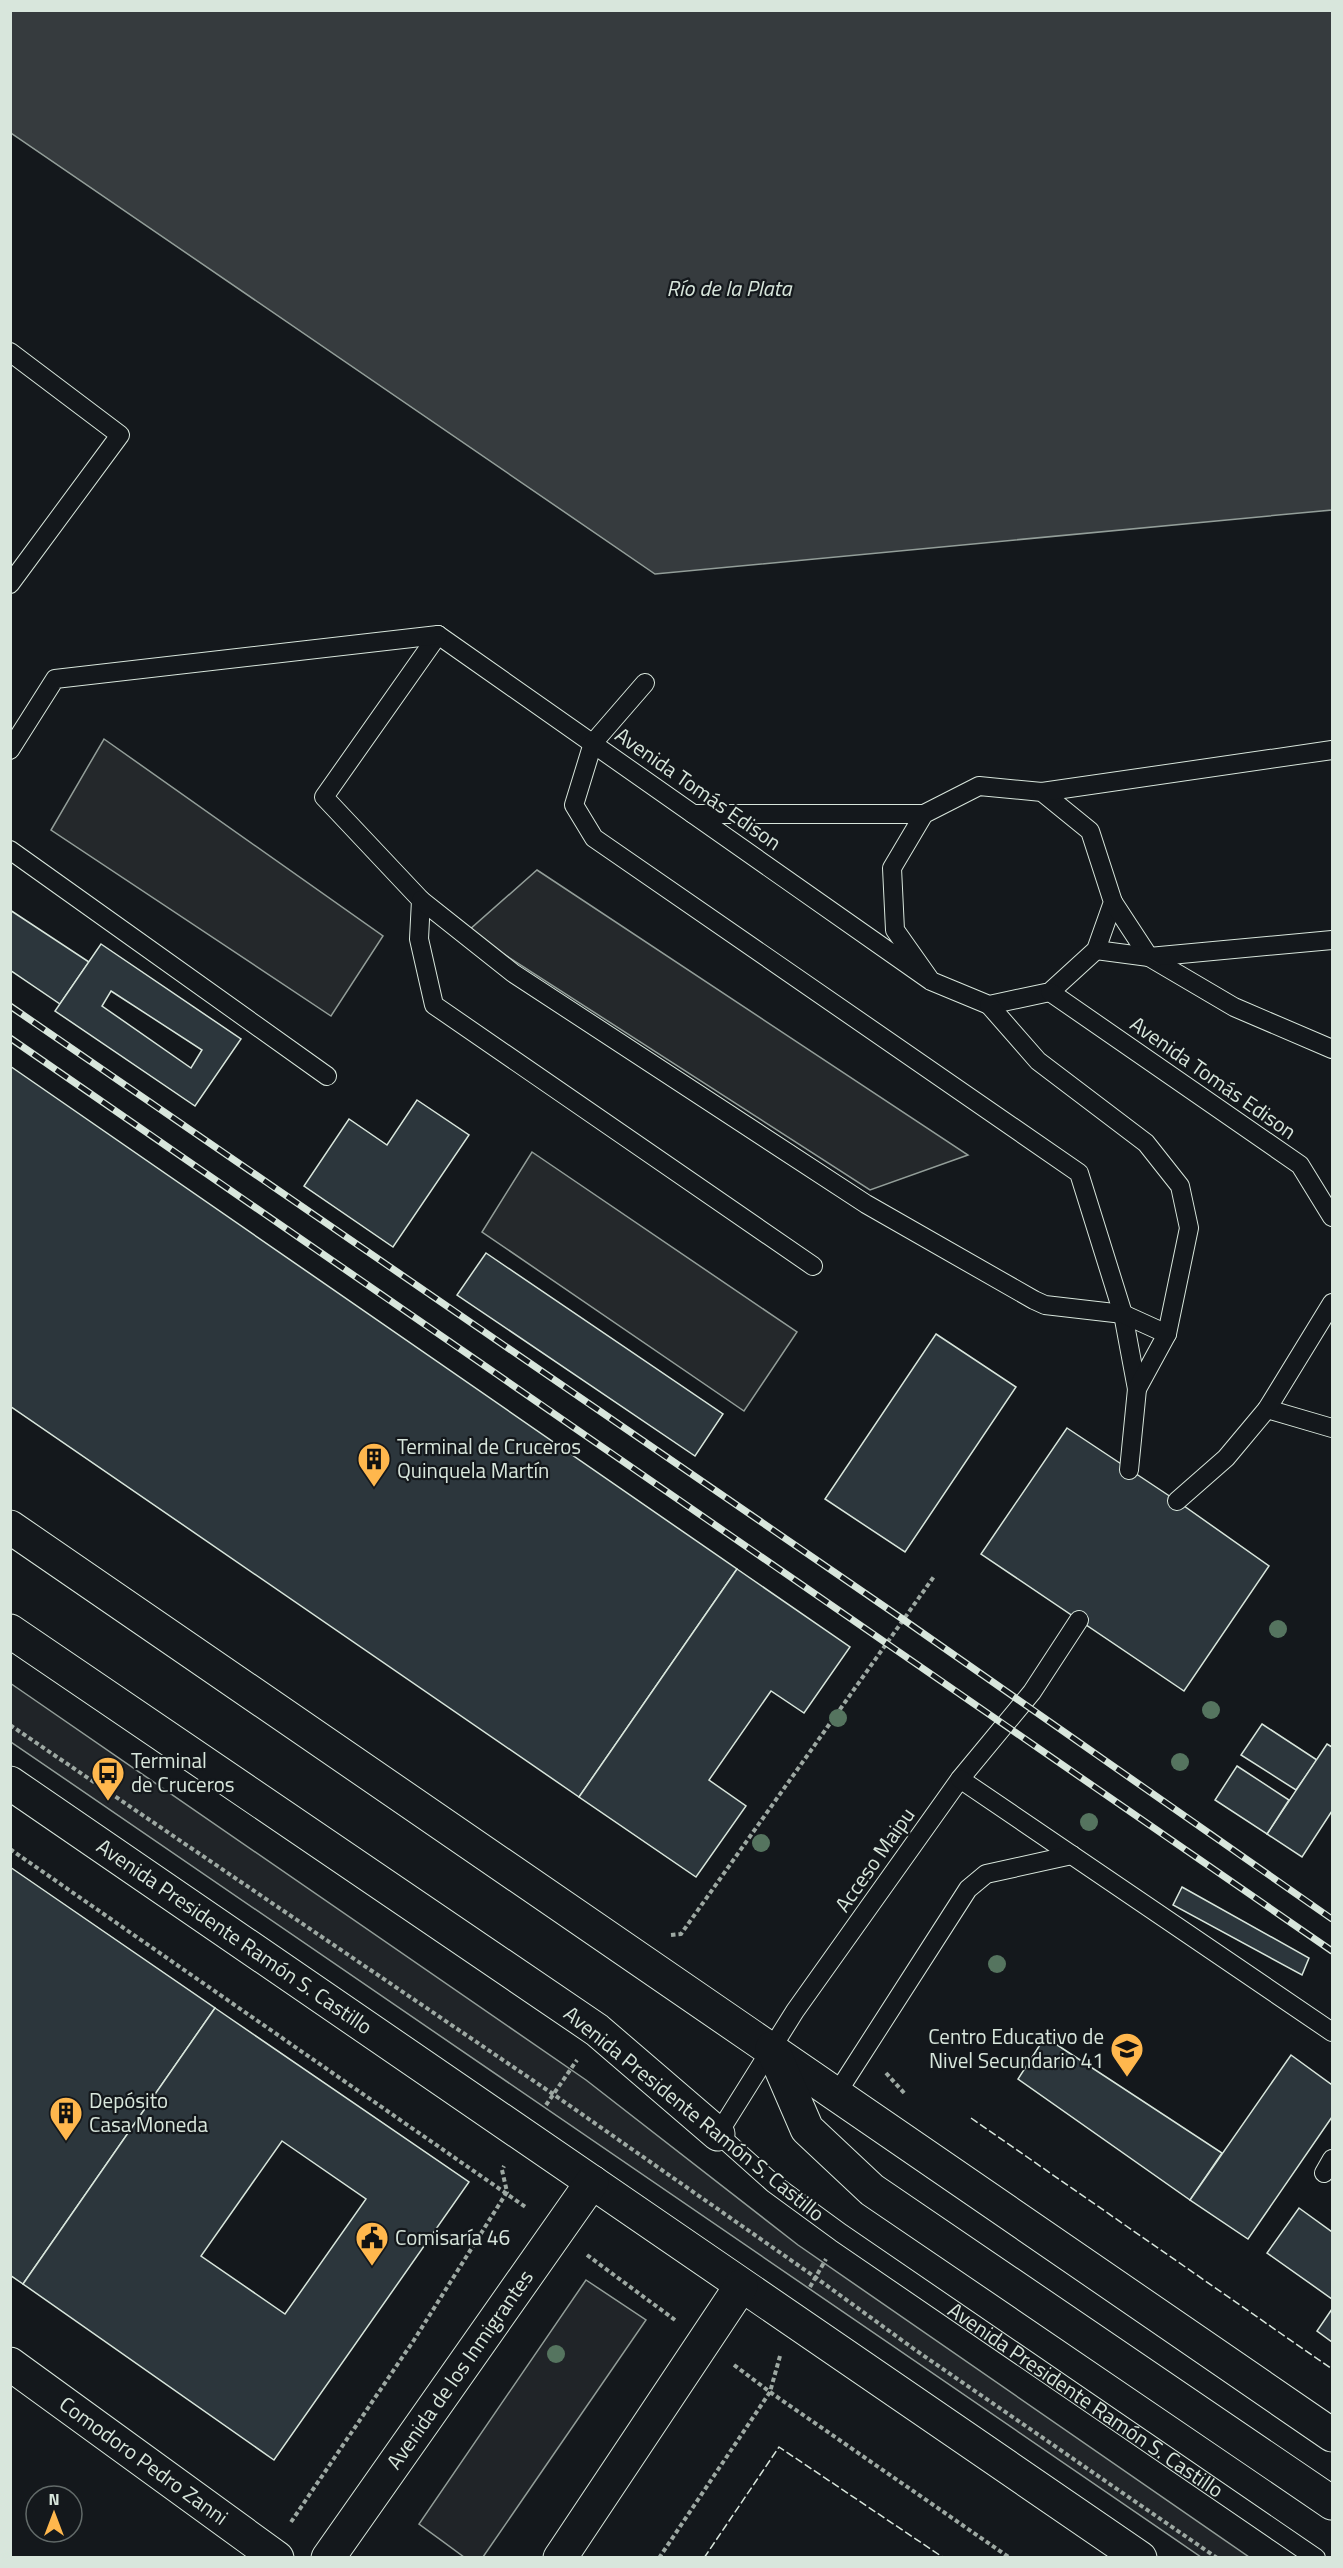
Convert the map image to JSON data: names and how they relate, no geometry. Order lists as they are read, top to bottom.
{
  "streets": {
    "main road": ["Avenida Presidente Ramón S. Castillo", "Avenida de los Inmigrantes", "Comodoro Pedro Zanni"],
    "lane": ["Avenida Tomás Edison", "Acceso Maipu"]
  },
  "crossings": [
    ["Acceso Maipu", "Avenida Presidente Ramón S. Castillo"],
    ["Avenida Presidente Ramón S. Castillo", "Avenida de los Inmigrantes"]
  ],
  "water": ["Río de la Plata"],
  "places": {
    "building": ["Terminal de Cruceros Quinquela Martín", "Depósito Casa Moneda"],
    "bus stop": ["Terminal de Cruceros"],
    "school or university": ["Centro Educativo de Nivel Secundario 41"],
    "public building": ["Comisaría 46"]
  },
  "north": "top"
}
